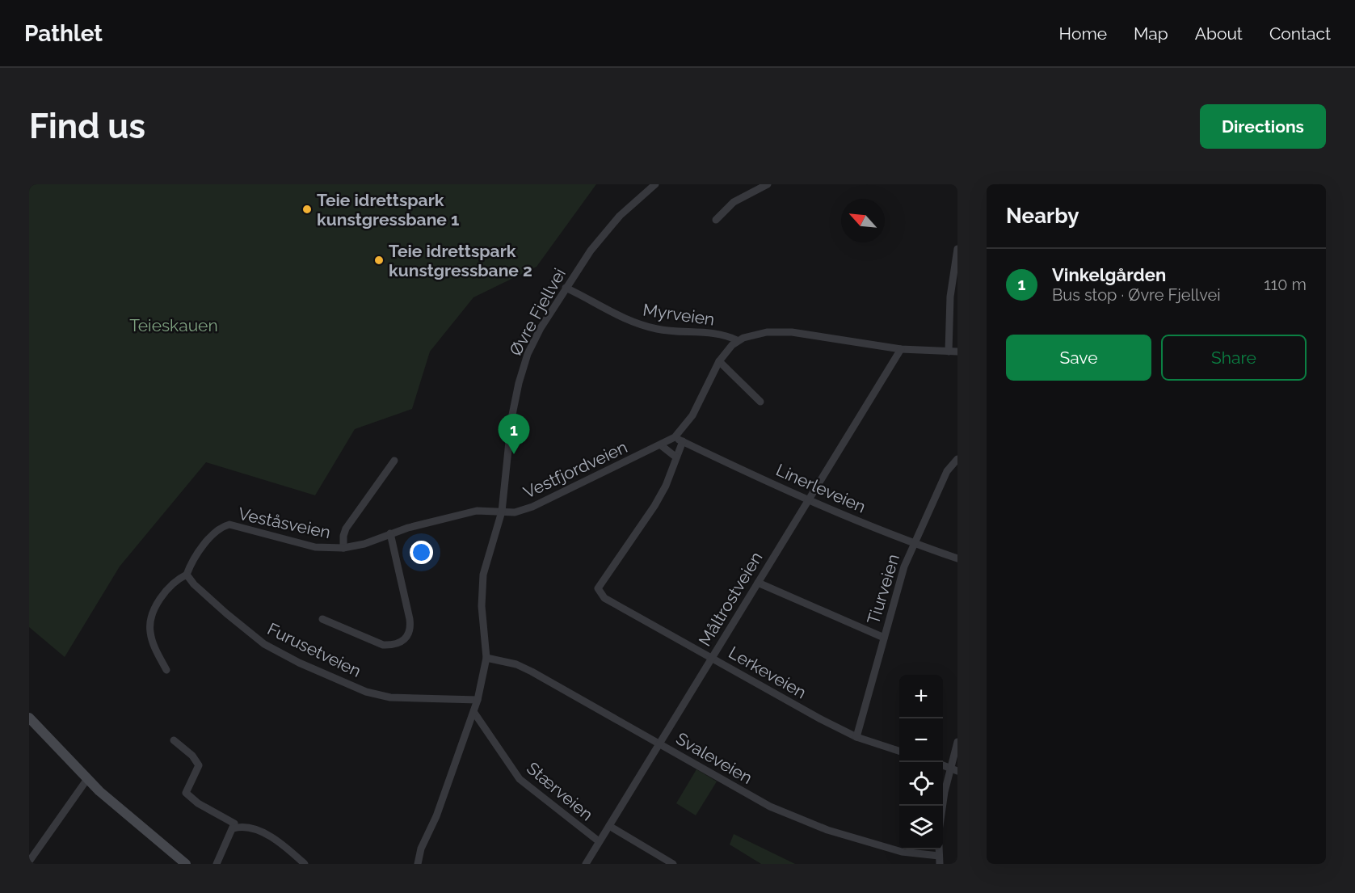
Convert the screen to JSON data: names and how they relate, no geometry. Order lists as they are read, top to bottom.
{
  "streets": {
    "street": [
      "Øvre Fjellvei",
      "Myrveien",
      "Vestfjordveien",
      "Linerleveien",
      "Veståsveien",
      "Tiurveien",
      "Måltrostveien",
      "Furusetveien",
      "Lerkeveien",
      "Svaleveien",
      "Stærveien"
    ]
  },
  "crossings": [
    ["Øvre Fjellvei", "Myrveien"],
    ["Øvre Fjellvei", "Vestfjordveien"],
    ["Øvre Fjellvei", "Veståsveien"],
    ["Myrveien", "Vestfjordveien"],
    ["Vestfjordveien", "Linerleveien"],
    ["Vestfjordveien", "Veståsveien"],
    ["Linerleveien", "Tiurveien"],
    ["Linerleveien", "Måltrostveien"],
    ["Veståsveien", "Furusetveien"],
    ["Tiurveien", "Lerkeveien"],
    ["Måltrostveien", "Lerkeveien"],
    ["Måltrostveien", "Svaleveien"],
    ["Måltrostveien", "Stærveien"]
  ],
  "parks": ["Teieskauen"],
  "places": ["Teie idrettspark kunstgressbane 1", "Teie idrettspark kunstgressbane 2"],
  "north": "top left",
  "page": {
    "header": "Pathlet",
    "nav": [
      "Home",
      "Map",
      "About",
      "Contact"
    ],
    "buttons": [
      "Directions",
      ["Save", "Share"]
    ],
    "title": "Find us",
    "heading": "Nearby",
    "list": [
      {
        "mark": "1",
        "name": "Vinkelgården",
        "note": "Bus stop · Øvre Fjellvei",
        "value": "110 m"
      }
    ],
    "pins": "1",
    "map_buttons": ["+", "−"]
  }
}
